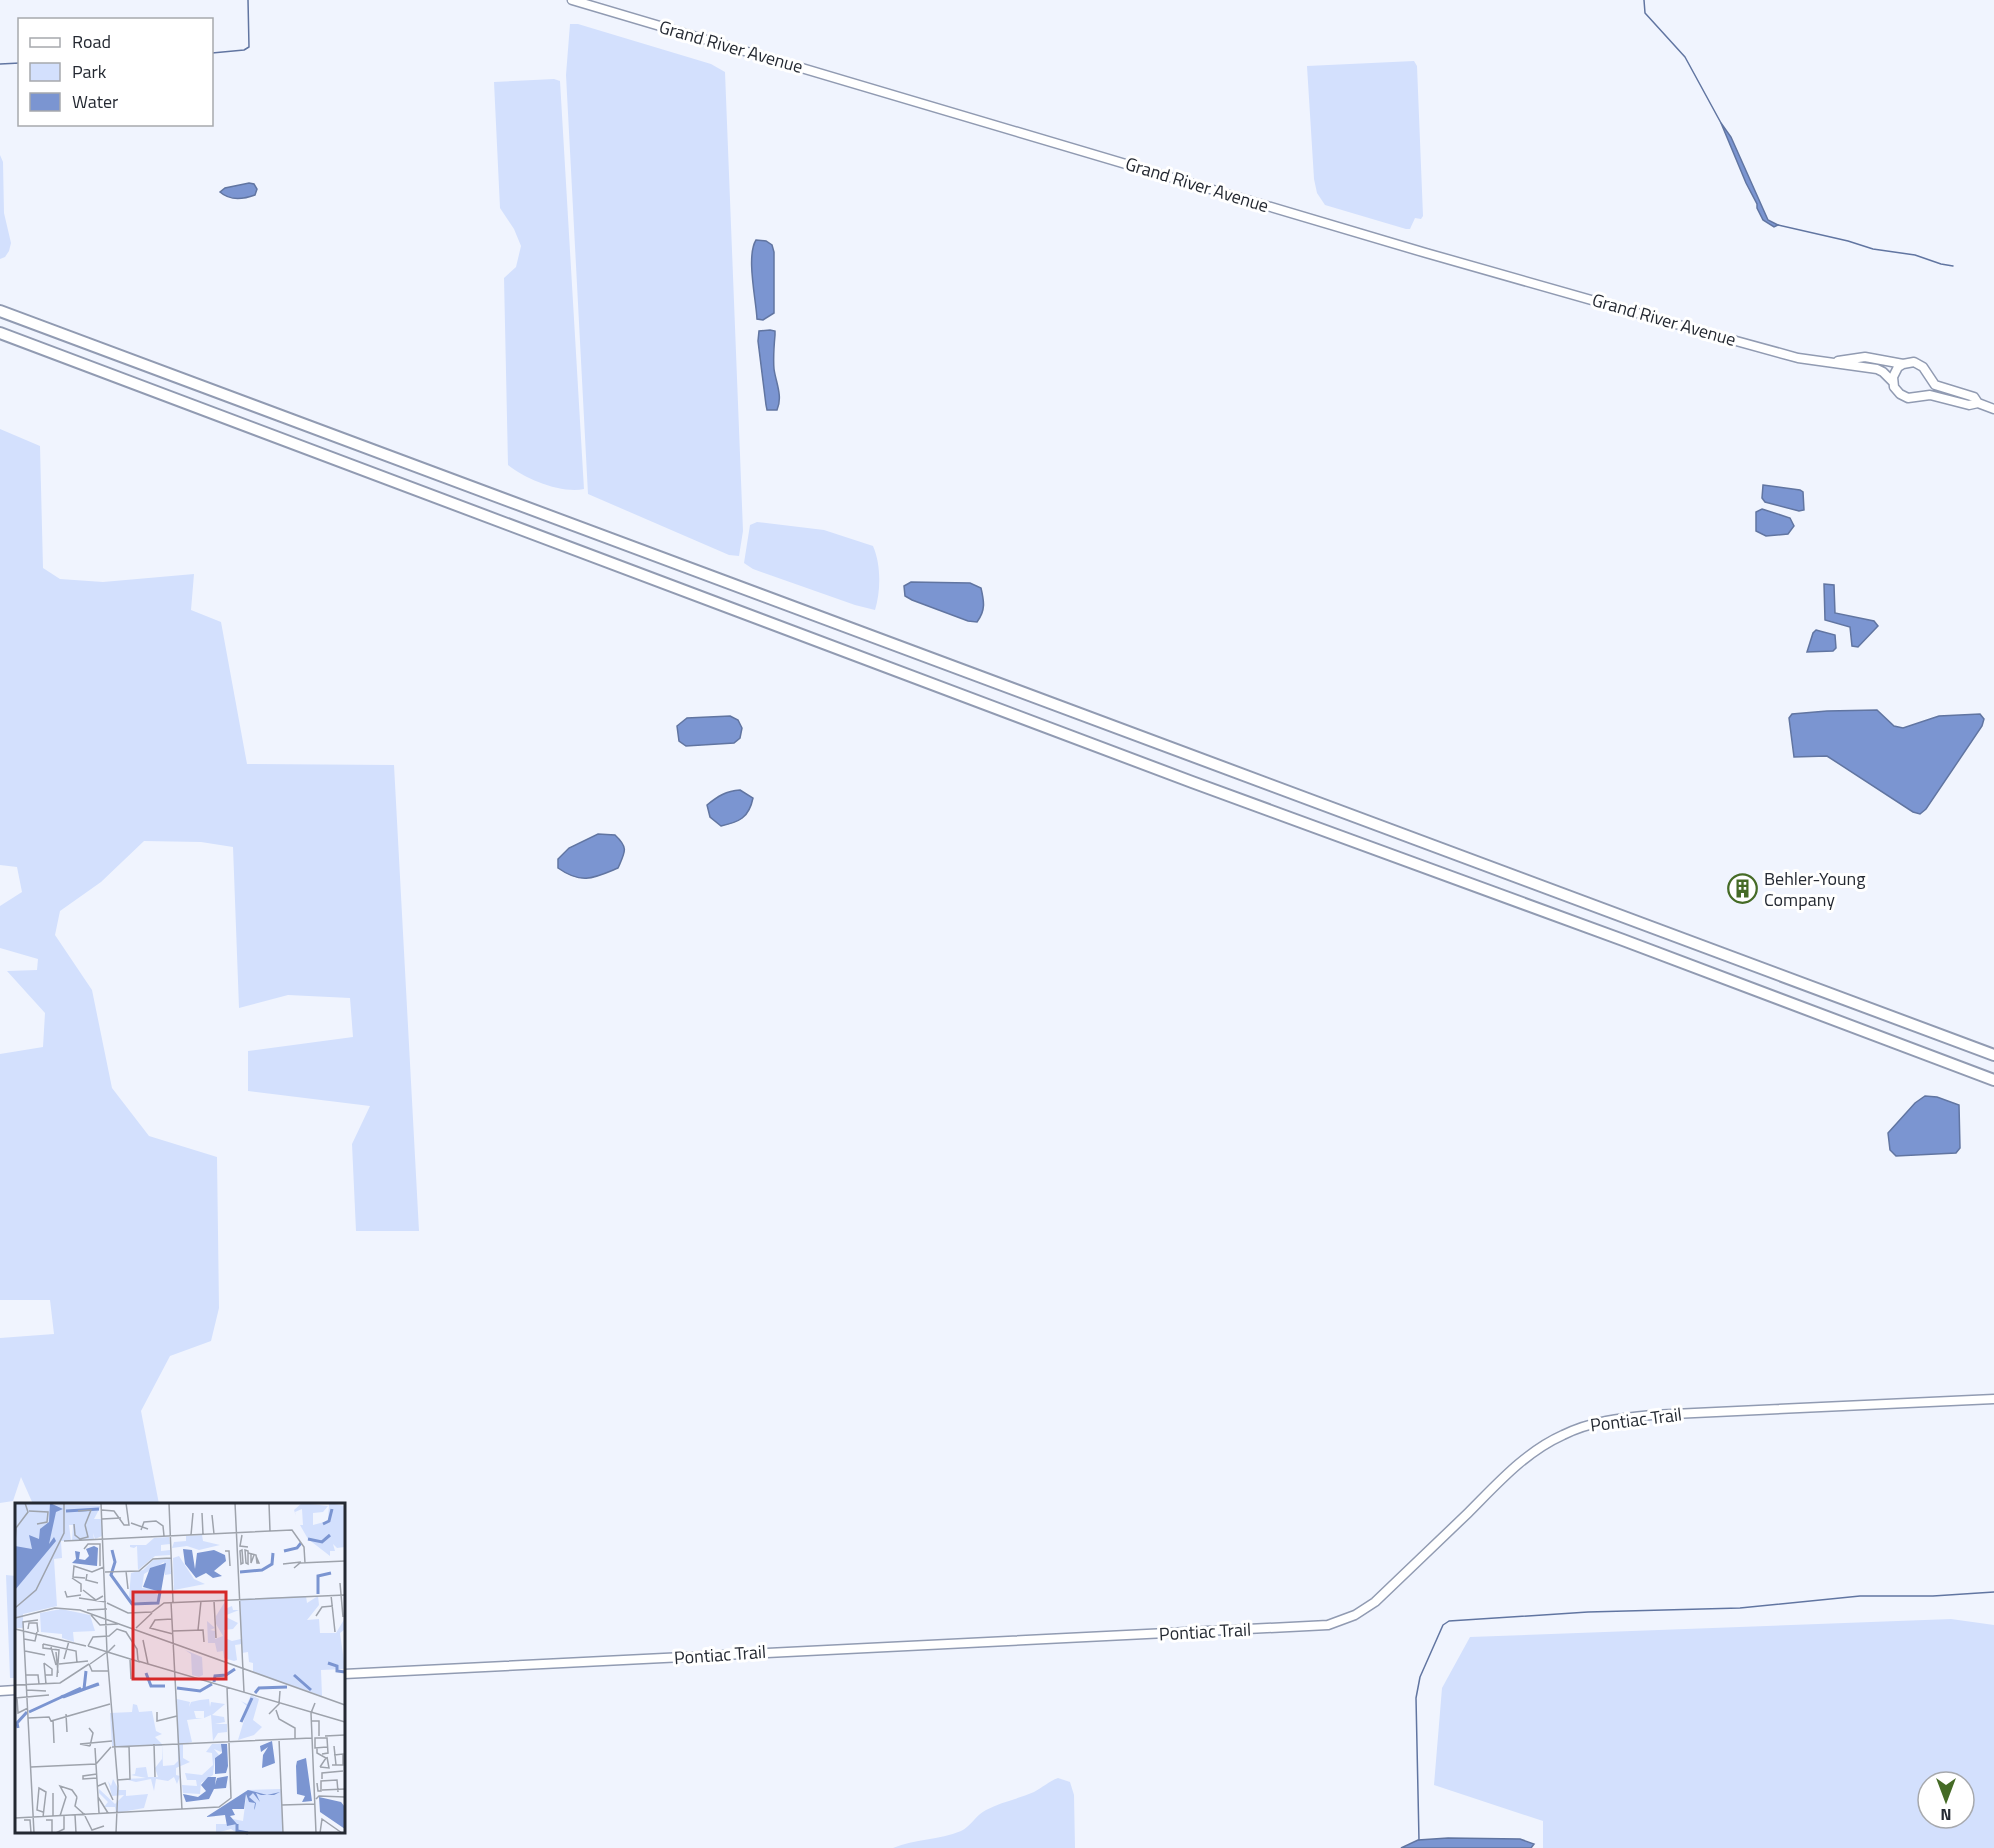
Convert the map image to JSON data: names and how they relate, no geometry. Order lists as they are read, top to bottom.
{
  "streets": {
    "main road": ["Grand River Avenue", "Pontiac Trail"]
  },
  "places": {
    "building": ["Behler-Young Company"]
  },
  "legend": ["Road", "Park", "Water"],
  "north": "bottom"
}
